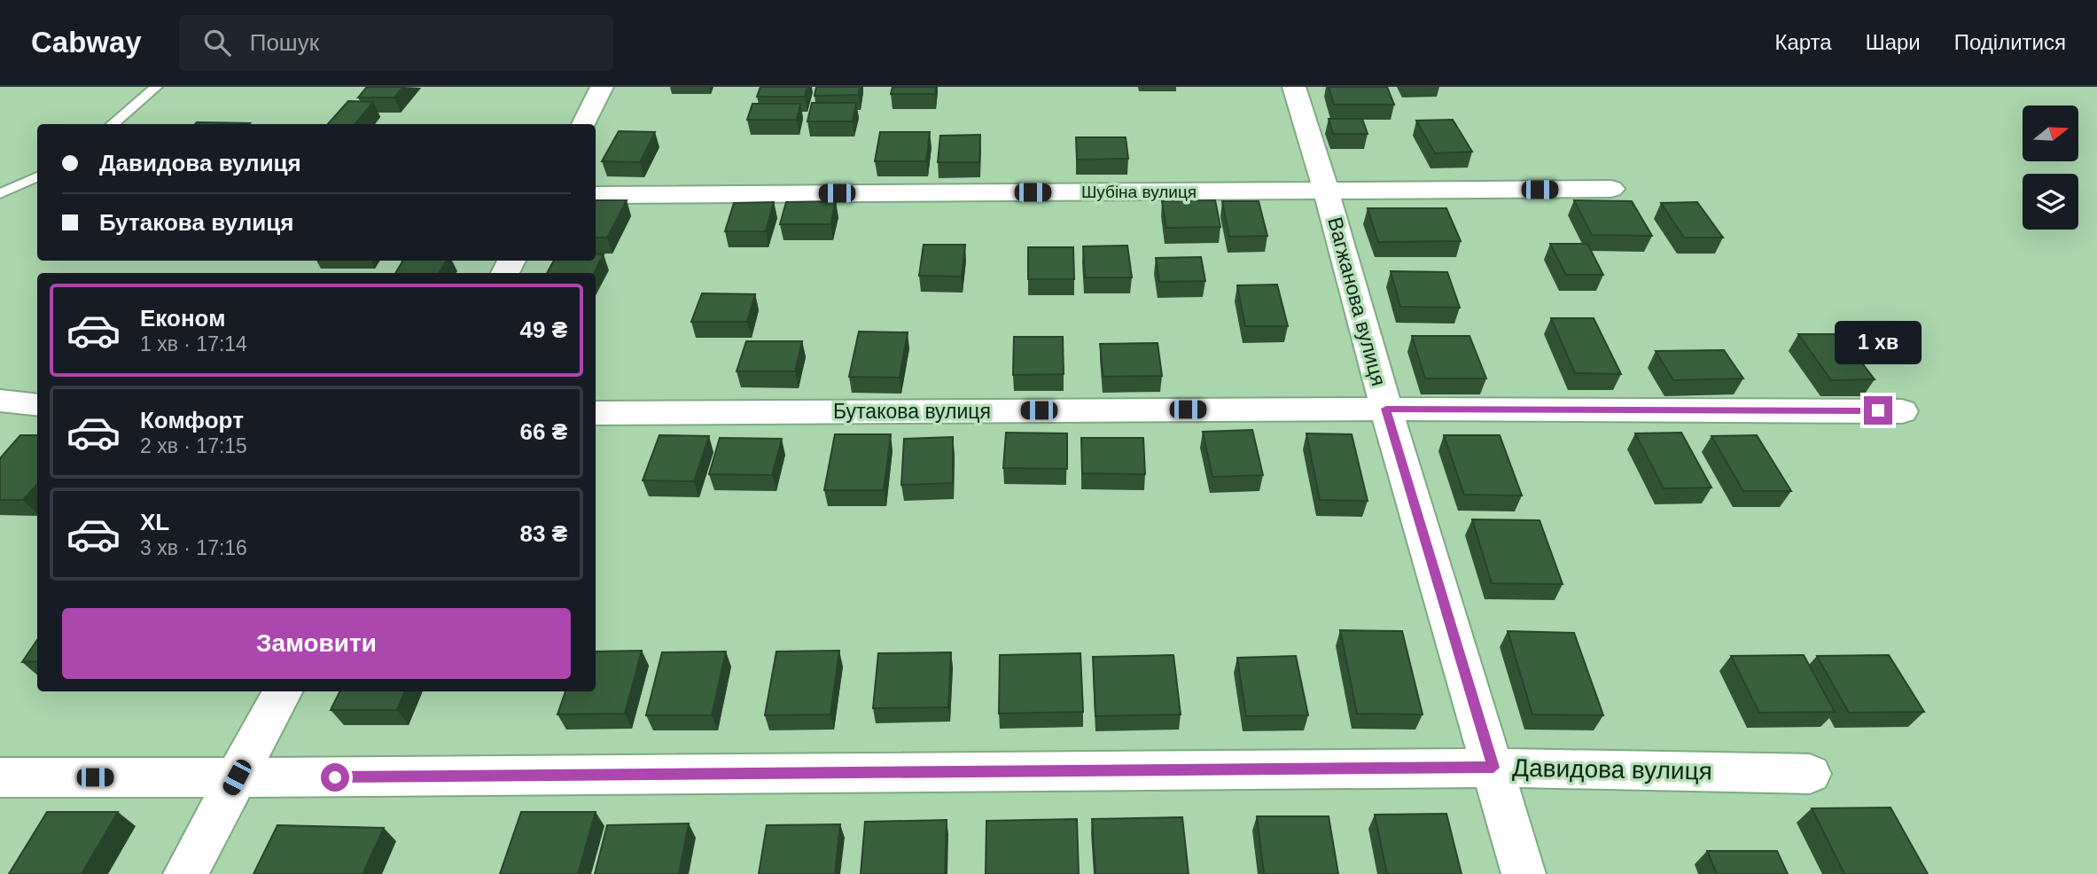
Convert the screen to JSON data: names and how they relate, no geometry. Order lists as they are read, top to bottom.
{
  "streets": {
    "street": [
      "Шубіна вулиця",
      "Вагжанова вулиця",
      "Бутакова вулиця",
      "Давидова вулиця"
    ]
  },
  "crossings": [
    ["Шубіна вулиця", "Вагжанова вулиця"],
    ["Вагжанова вулиця", "Бутакова вулиця"],
    ["Вагжанова вулиця", "Давидова вулиця"]
  ],
  "north": "right",
  "page": {
    "header": "Cabway",
    "search": "Пошук",
    "nav": ["Карта", "Шари", "Поділитися"],
    "banner": ["Давидова вулиця", "Бутакова вулиця"],
    "list": [
      {
        "name": "Економ",
        "note": "1 хв · 17:14",
        "value": "49 ₴"
      },
      {
        "name": "Комфорт",
        "note": "2 хв · 17:15",
        "value": "66 ₴"
      },
      {
        "name": "XL",
        "note": "3 хв · 17:16",
        "value": "83 ₴"
      }
    ],
    "bubble": "1 хв",
    "buttons": "Замовити"
  }
}
